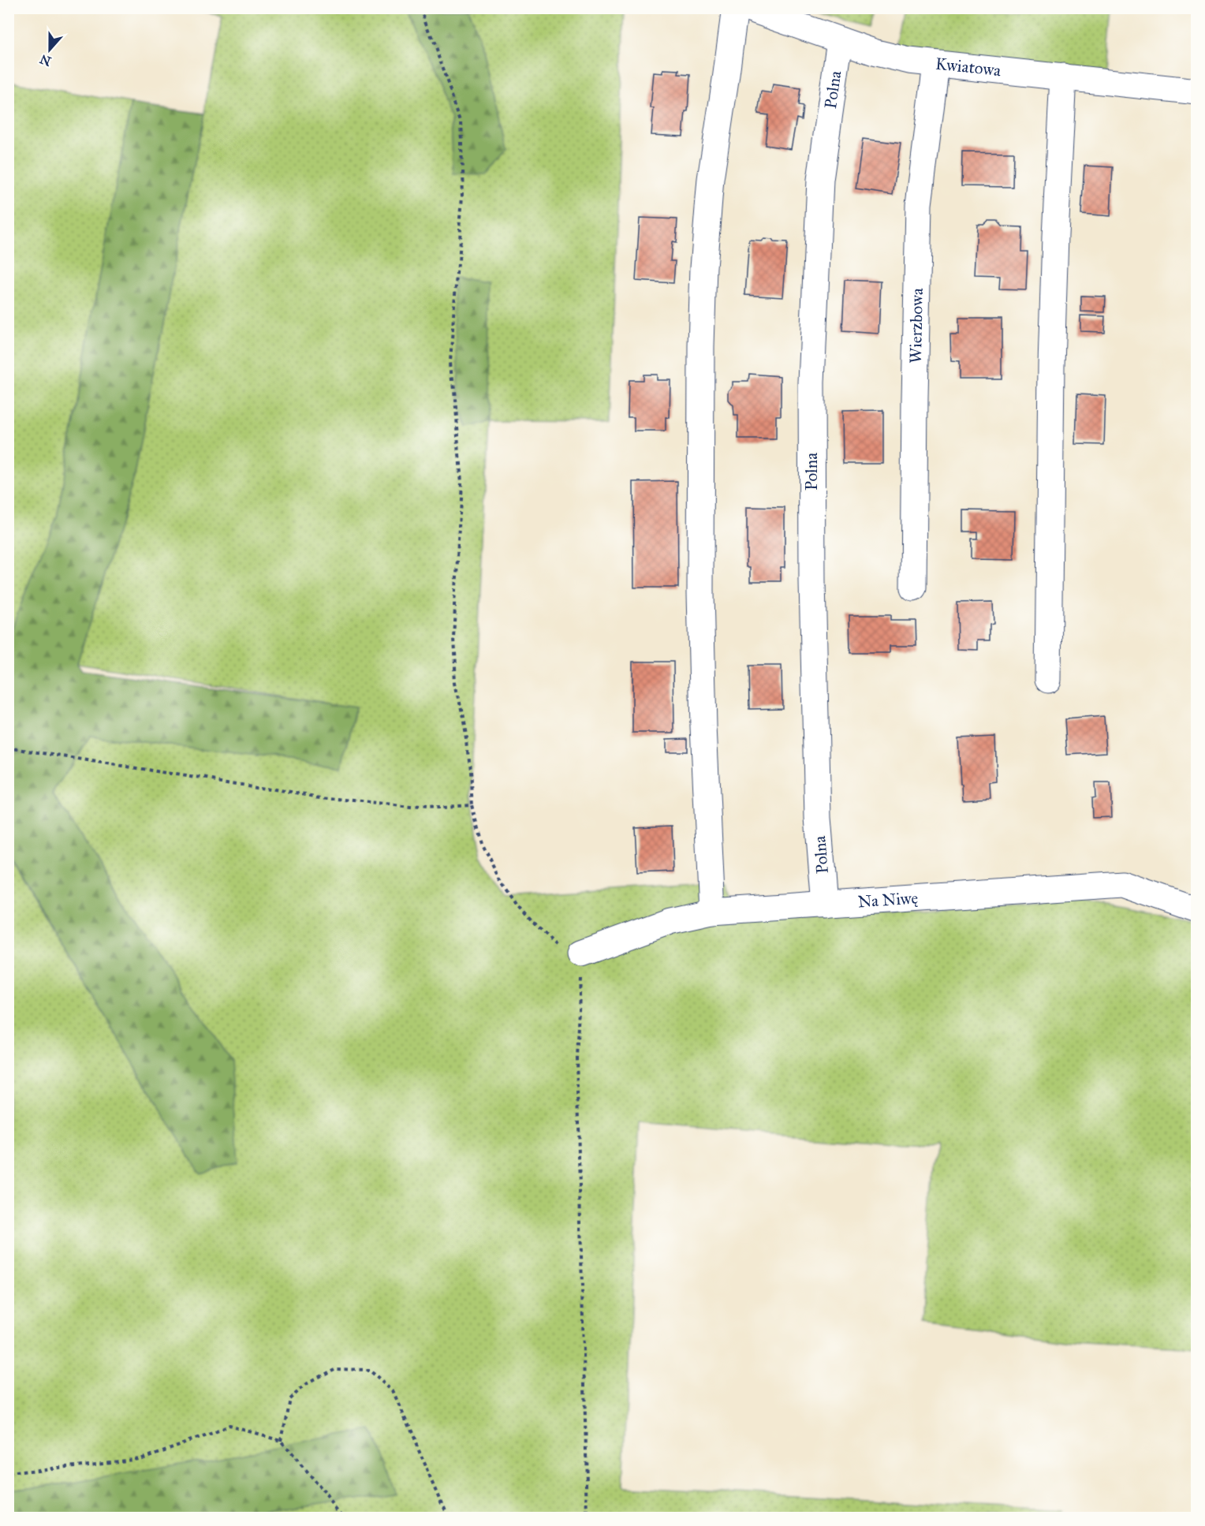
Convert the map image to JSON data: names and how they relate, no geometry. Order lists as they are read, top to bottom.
{
  "streets": {
    "street": [
      "Kwiatowa",
      "Polna",
      "Wierzbowa",
      "Na Niwę"
    ]
  },
  "crossings": [
    ["Kwiatowa", "Polna"],
    ["Kwiatowa", "Wierzbowa"],
    ["Polna", "Na Niwę"]
  ],
  "north": "bottom"
}
